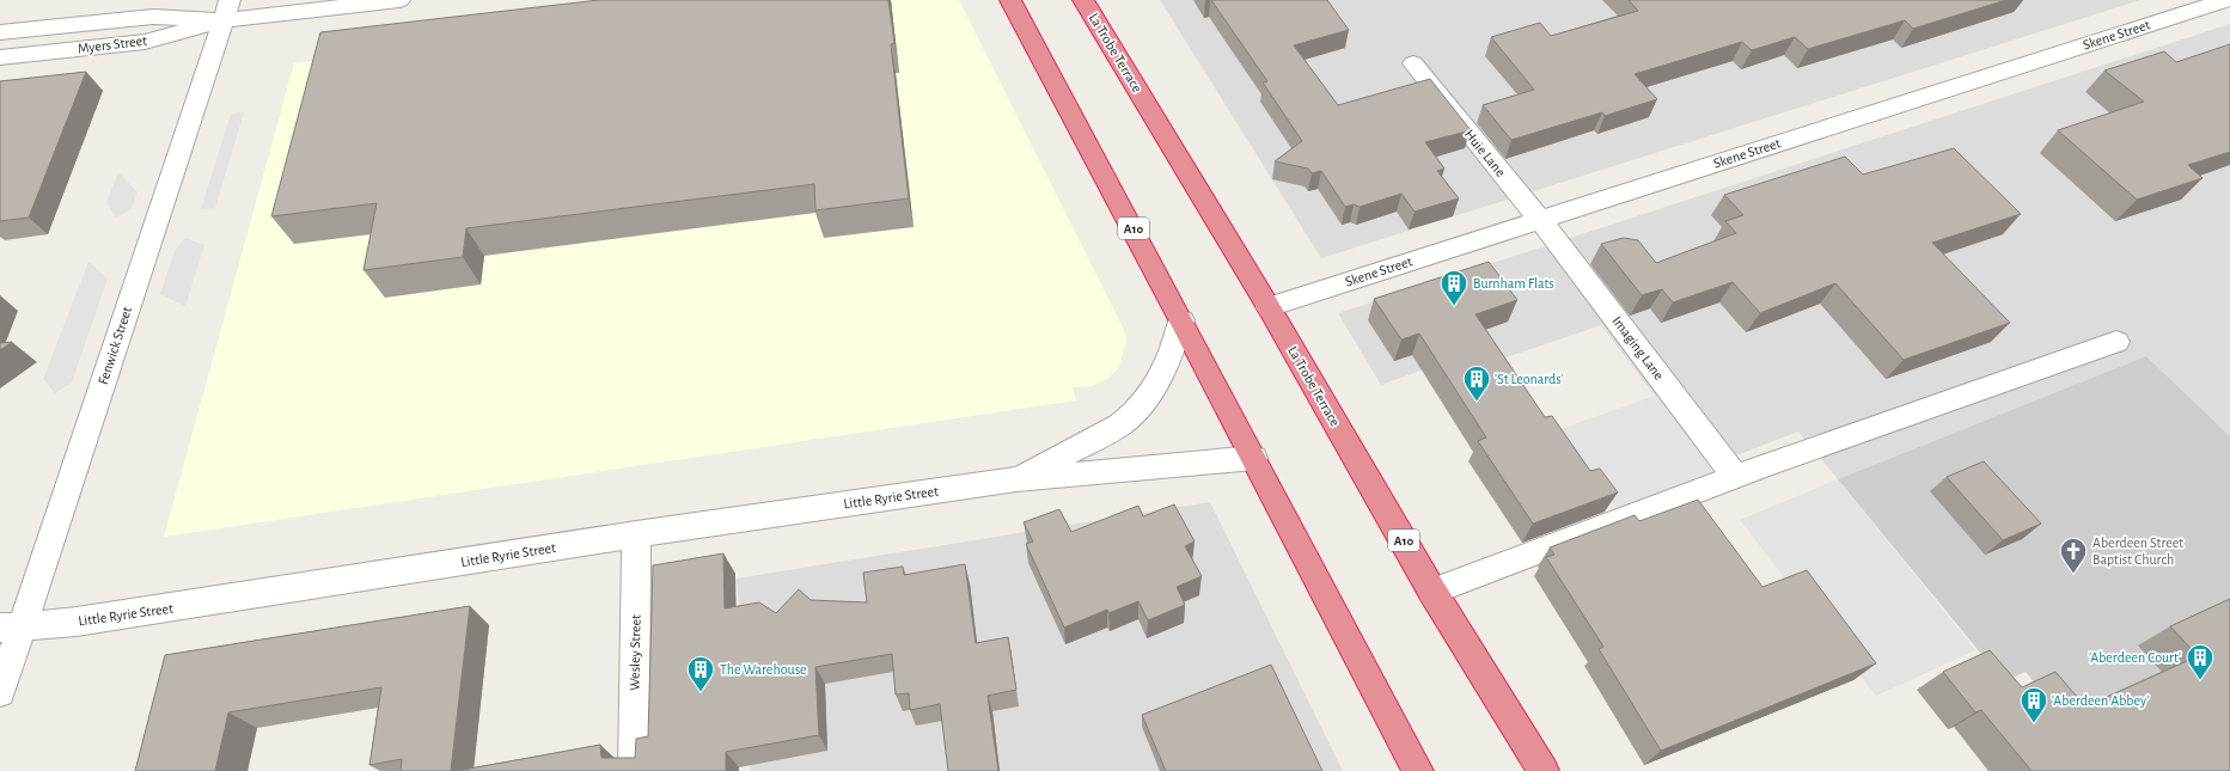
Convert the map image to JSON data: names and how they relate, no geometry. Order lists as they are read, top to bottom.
{
  "streets": {
    "highway": ["La Trobe Terrace", "A10"],
    "street": [
      "Skene Street",
      "Myers Street",
      "Huie Lane",
      "Fenwick Street",
      "Imaging Lane",
      "Little Ryrie Street",
      "Wesley Street"
    ]
  },
  "crossings": [
    ["Skene Street", "La Trobe Terrace"],
    ["Skene Street", "Huie Lane"],
    ["Skene Street", "Imaging Lane"],
    ["Myers Street", "Fenwick Street"],
    ["Huie Lane", "Imaging Lane"],
    ["A10", "Little Ryrie Street"],
    ["Fenwick Street", "Little Ryrie Street"],
    ["Little Ryrie Street", "Wesley Street"]
  ],
  "places": {
    "building": [
      "Burnham Flats",
      "'St Leonards'",
      "'Aberdeen Court'",
      "The Warehouse",
      "'Aberdeen Abbey'"
    ],
    "church": ["Aberdeen Street Baptist Church"]
  }
}
